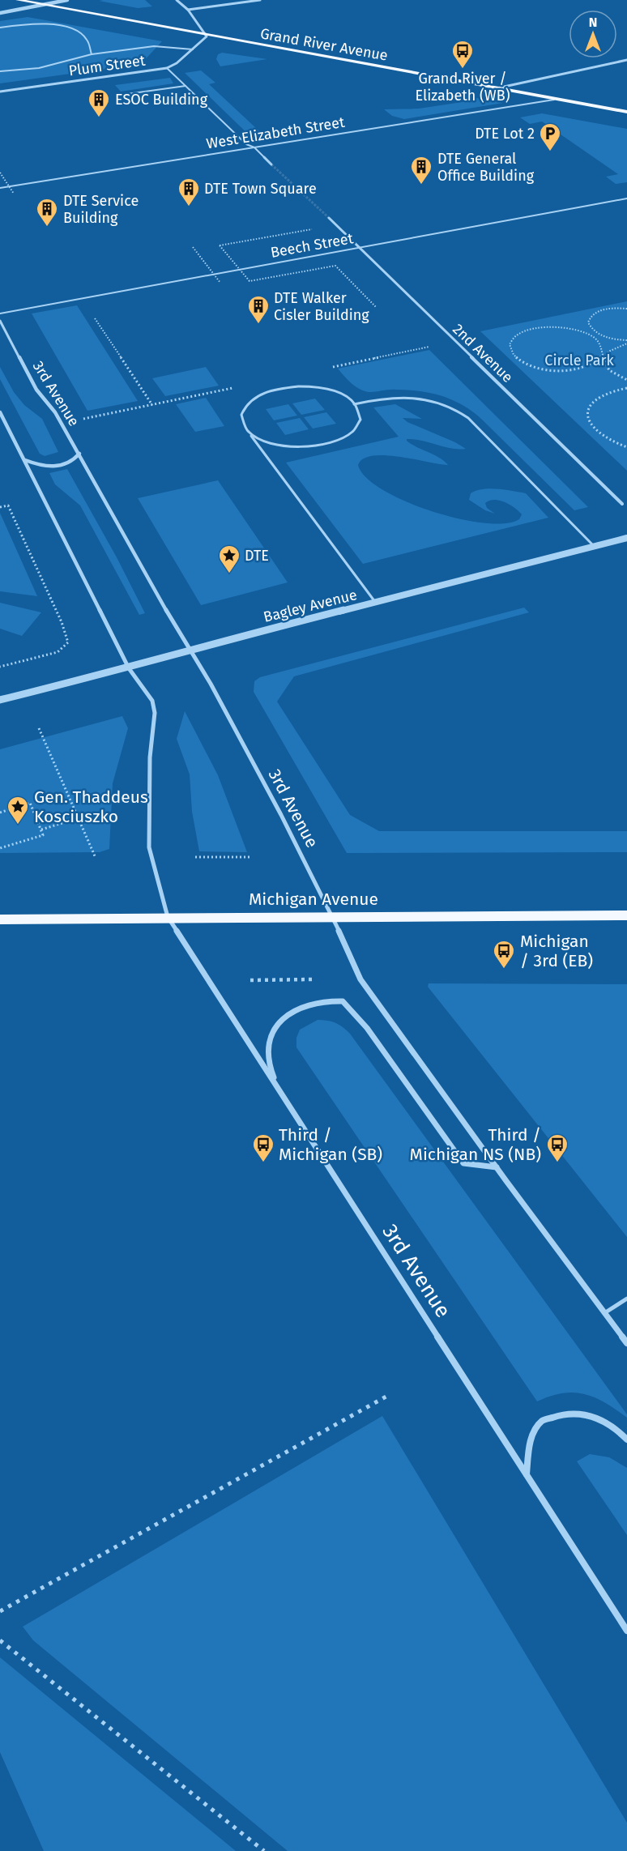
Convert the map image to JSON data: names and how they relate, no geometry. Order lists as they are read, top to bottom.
{
  "streets": {
    "main road": ["Grand River Avenue", "Michigan Avenue"],
    "street": [
      "Plum Street",
      "2nd Avenue",
      "3rd Avenue",
      "Bagley Avenue"
    ],
    "lane": ["West Elizabeth Street", "Beech Street"]
  },
  "crossings": [
    ["Grand River Avenue", "Plum Street"],
    ["Grand River Avenue", "West Elizabeth Street"],
    ["Beech Street", "2nd Avenue"],
    ["3rd Avenue", "Bagley Avenue"],
    ["3rd Avenue", "Michigan Avenue"]
  ],
  "parks": ["Circle Park"],
  "places": {
    "bus stop": [
      "Grand River / Elizabeth (WB)",
      "Michigan / 3rd (EB)",
      "Third / Michigan (SB)",
      "Third / Michigan NS (NB)"
    ],
    "building": [
      "ESOC Building",
      "DTE General Office Building",
      "DTE Town Square",
      "DTE Service Building",
      "DTE Walker Cisler Building"
    ],
    "parking": ["DTE Lot 2"],
    "place": ["DTE", "Gen. Thaddeus Kosciuszko"]
  },
  "north": "top"
}
